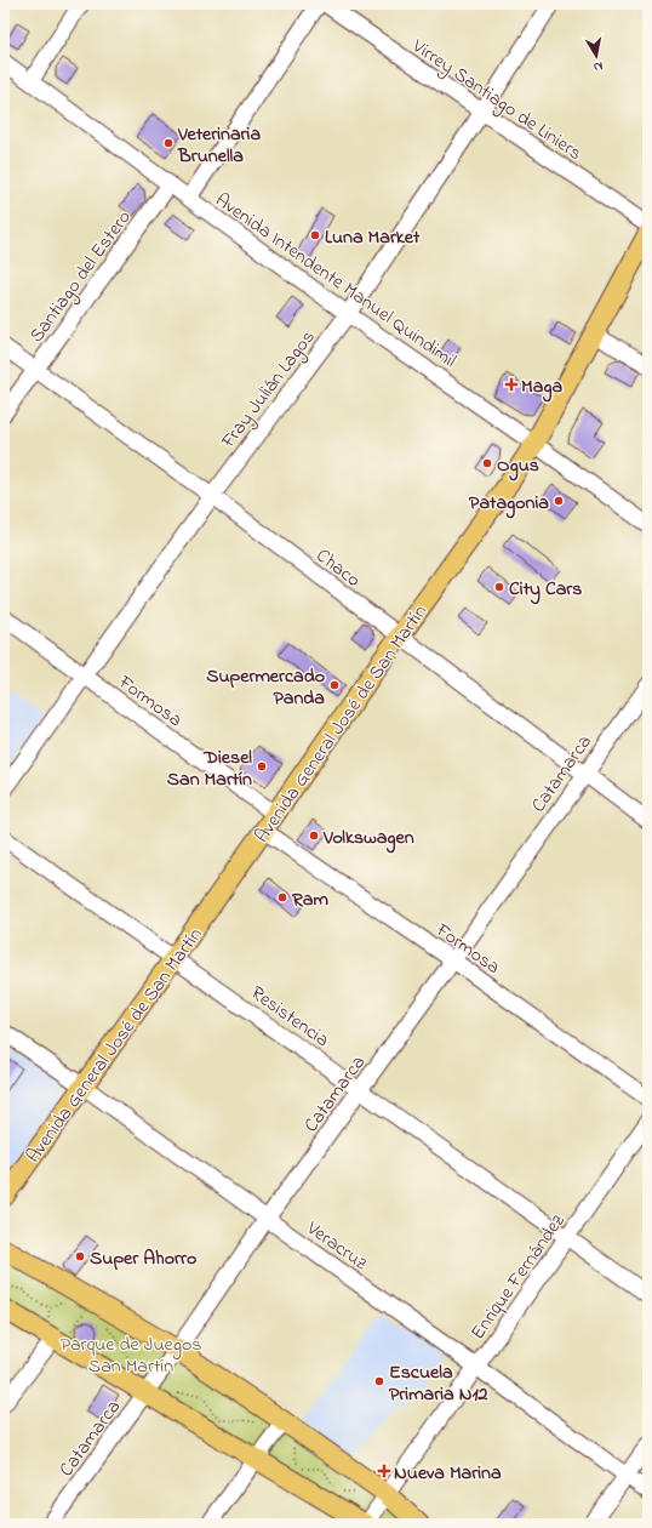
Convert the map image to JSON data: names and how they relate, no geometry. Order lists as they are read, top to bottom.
{
  "streets": {
    "main road": ["Avenida General José de San Martín"],
    "street": [
      "Virrey Santiago de Liniers",
      "Santiago del Estero",
      "Avenida Intendente Manuel Quindimil",
      "Fray Julián Lagos",
      "Chaco",
      "Formosa",
      "Catamarca",
      "Resistencia",
      "Veracruz",
      "Enrique Fernández"
    ]
  },
  "crossings": [
    ["Virrey Santiago de Liniers", "Fray Julián Lagos"],
    ["Santiago del Estero", "Avenida Intendente Manuel Quindimil"],
    ["Santiago del Estero", "Chaco"],
    ["Avenida Intendente Manuel Quindimil", "Fray Julián Lagos"],
    ["Avenida Intendente Manuel Quindimil", "Avenida General José de San Martín"],
    ["Fray Julián Lagos", "Chaco"],
    ["Fray Julián Lagos", "Formosa"],
    ["Chaco", "Avenida General José de San Martín"],
    ["Chaco", "Catamarca"],
    ["Formosa", "Avenida General José de San Martín"],
    ["Formosa", "Catamarca"],
    ["Avenida General José de San Martín", "Resistencia"],
    ["Avenida General José de San Martín", "Veracruz"],
    ["Catamarca", "Resistencia"],
    ["Catamarca", "Veracruz"],
    ["Resistencia", "Enrique Fernández"],
    ["Veracruz", "Enrique Fernández"]
  ],
  "parks": ["Parque de Juegos San Martín"],
  "places": {
    "other": [
      "Veterinaria Brunella",
      "Luna Market",
      "Ogus",
      "Patagonia",
      "City Cars",
      "Supermercado Panda",
      "Diesel San Martín",
      "Volkswagen",
      "Ram",
      "Super Ahorro",
      "Escuela Primaria N12"
    ],
    "health": ["Maga", "Nueva Marina"]
  },
  "north": "bottom"
}
